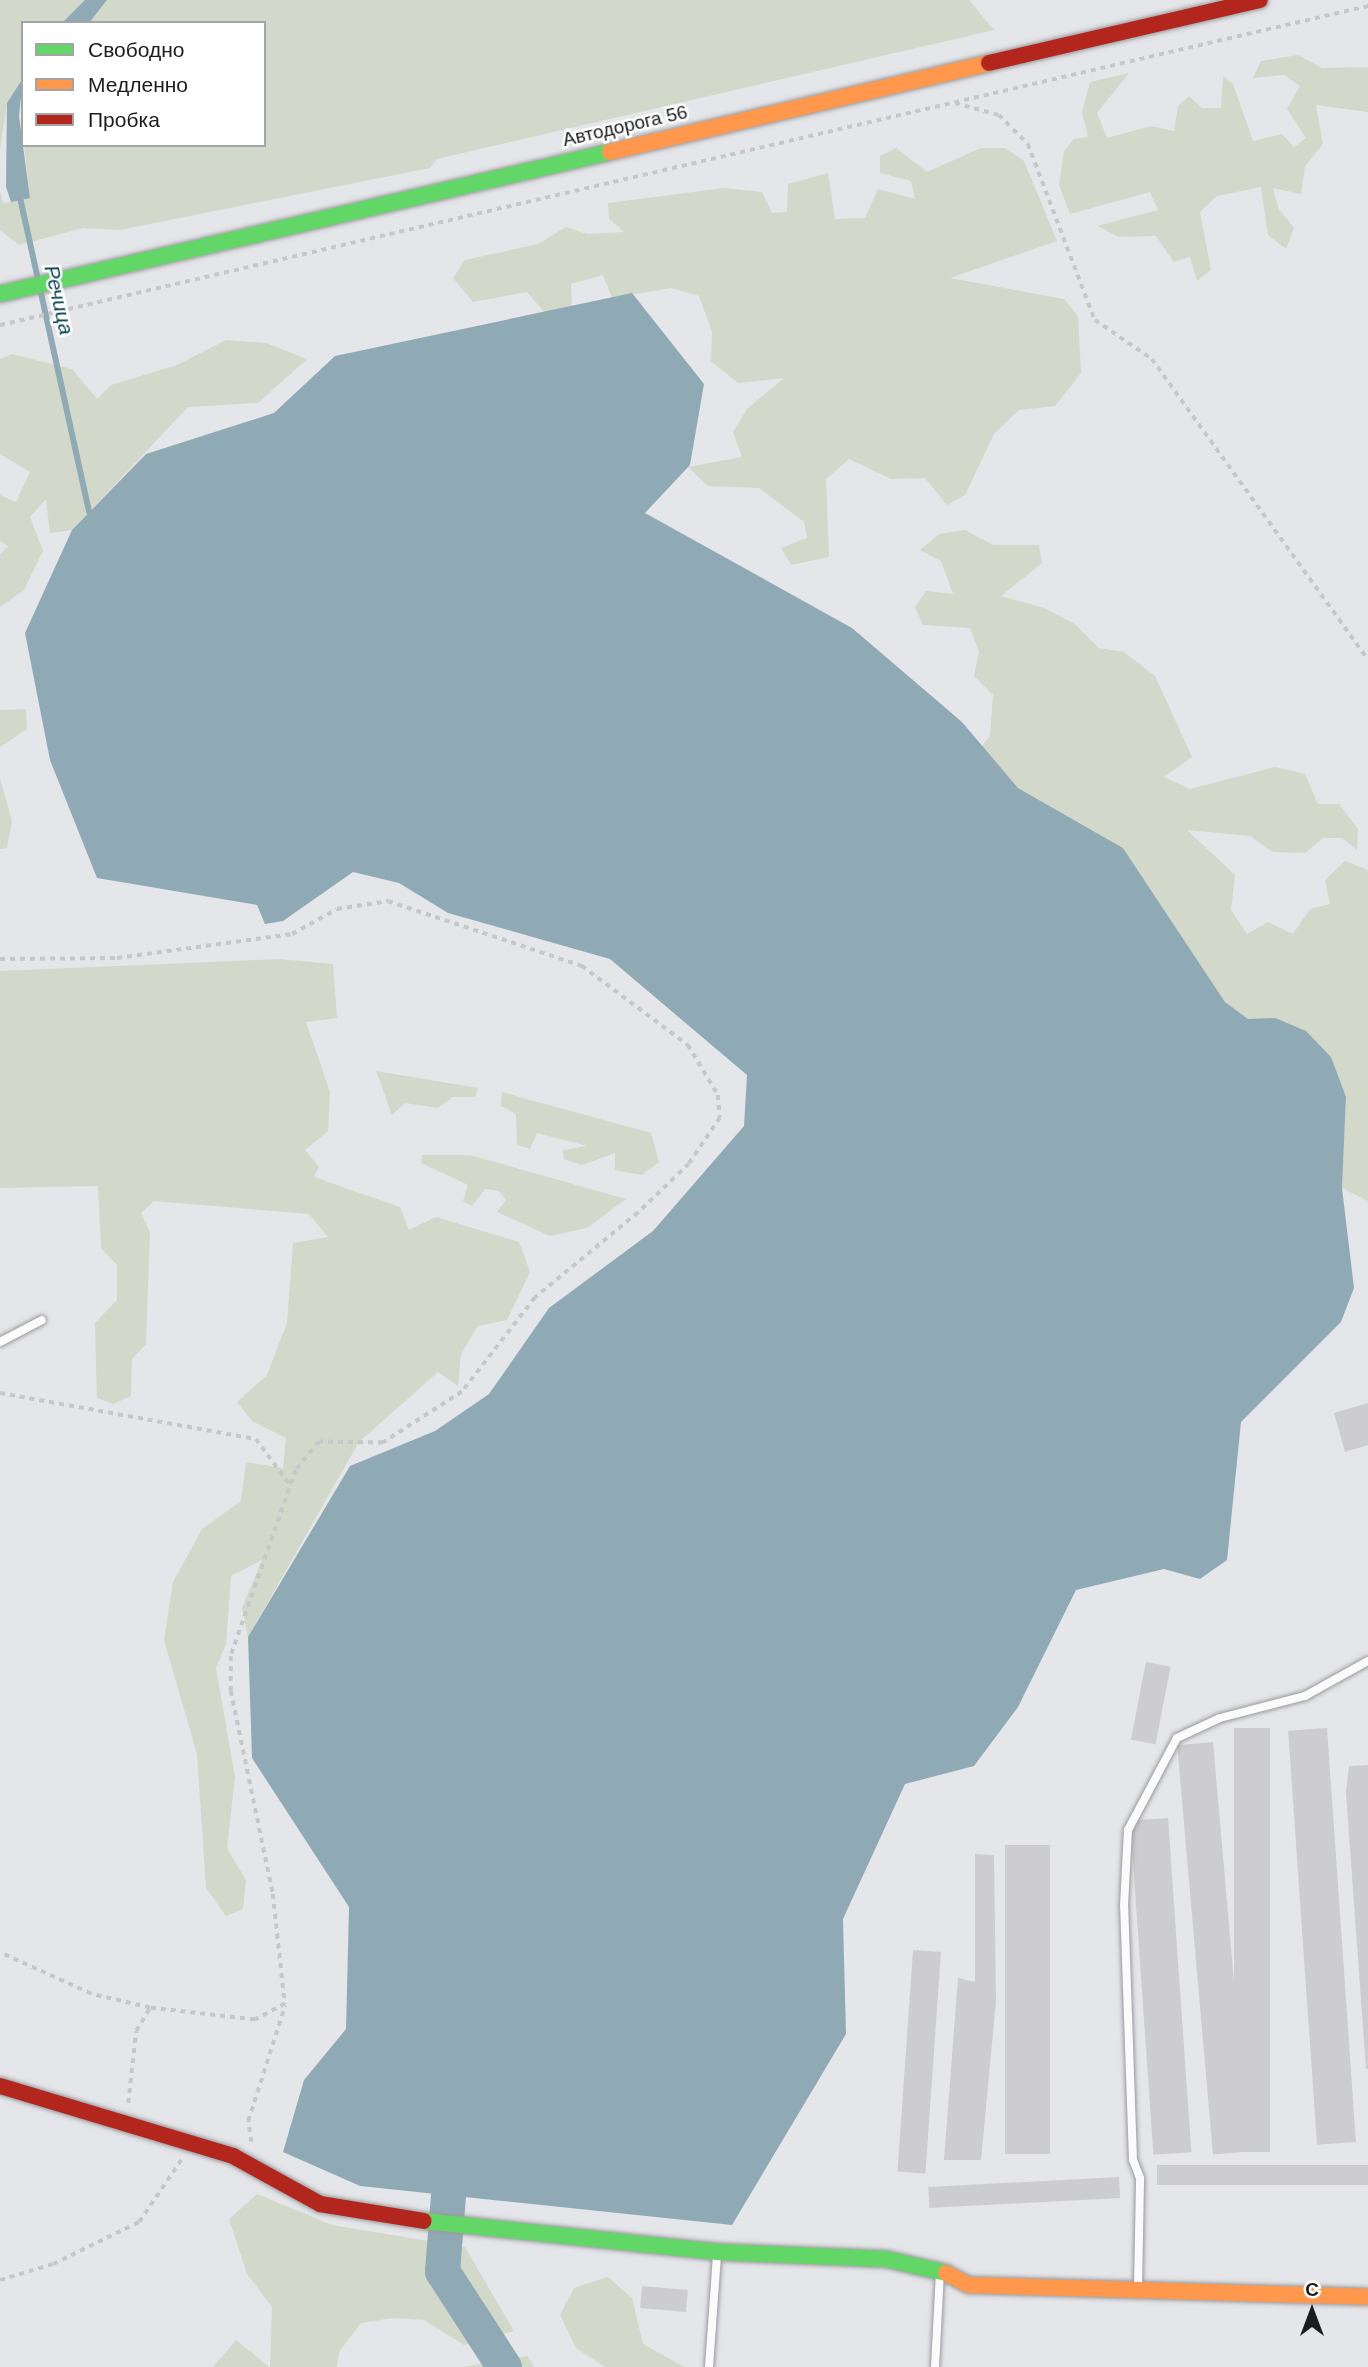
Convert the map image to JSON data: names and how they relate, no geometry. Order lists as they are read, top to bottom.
{
  "streets": {
    "street": ["Автодорога 56"]
  },
  "water": ["Речица"],
  "legend": ["Свободно", "Медленно", "Пробка"],
  "north": "top"
}
